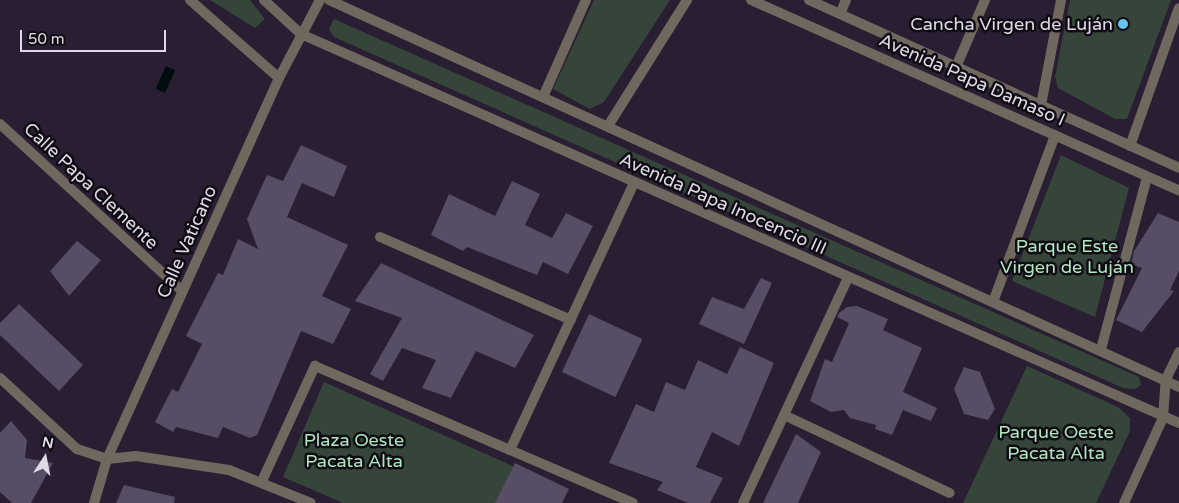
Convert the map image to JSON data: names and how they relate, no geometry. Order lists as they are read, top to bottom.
{
  "streets": {
    "street": [
      "Avenida Papa Damaso I",
      "Calle Papa Clemente",
      "Avenida Papa Inocencio III",
      "Calle Vaticano"
    ]
  },
  "crossings": [
    ["Calle Papa Clemente", "Calle Vaticano"],
    ["Avenida Papa Inocencio III", "Calle Vaticano"]
  ],
  "parks": ["Parque Este Virgen de Luján", "Parque Oeste Pacata Alta", "Plaza Oeste Pacata Alta"],
  "places": ["Cancha Virgen de Luján"],
  "scale_bar": "50 m",
  "north": "top"
}
